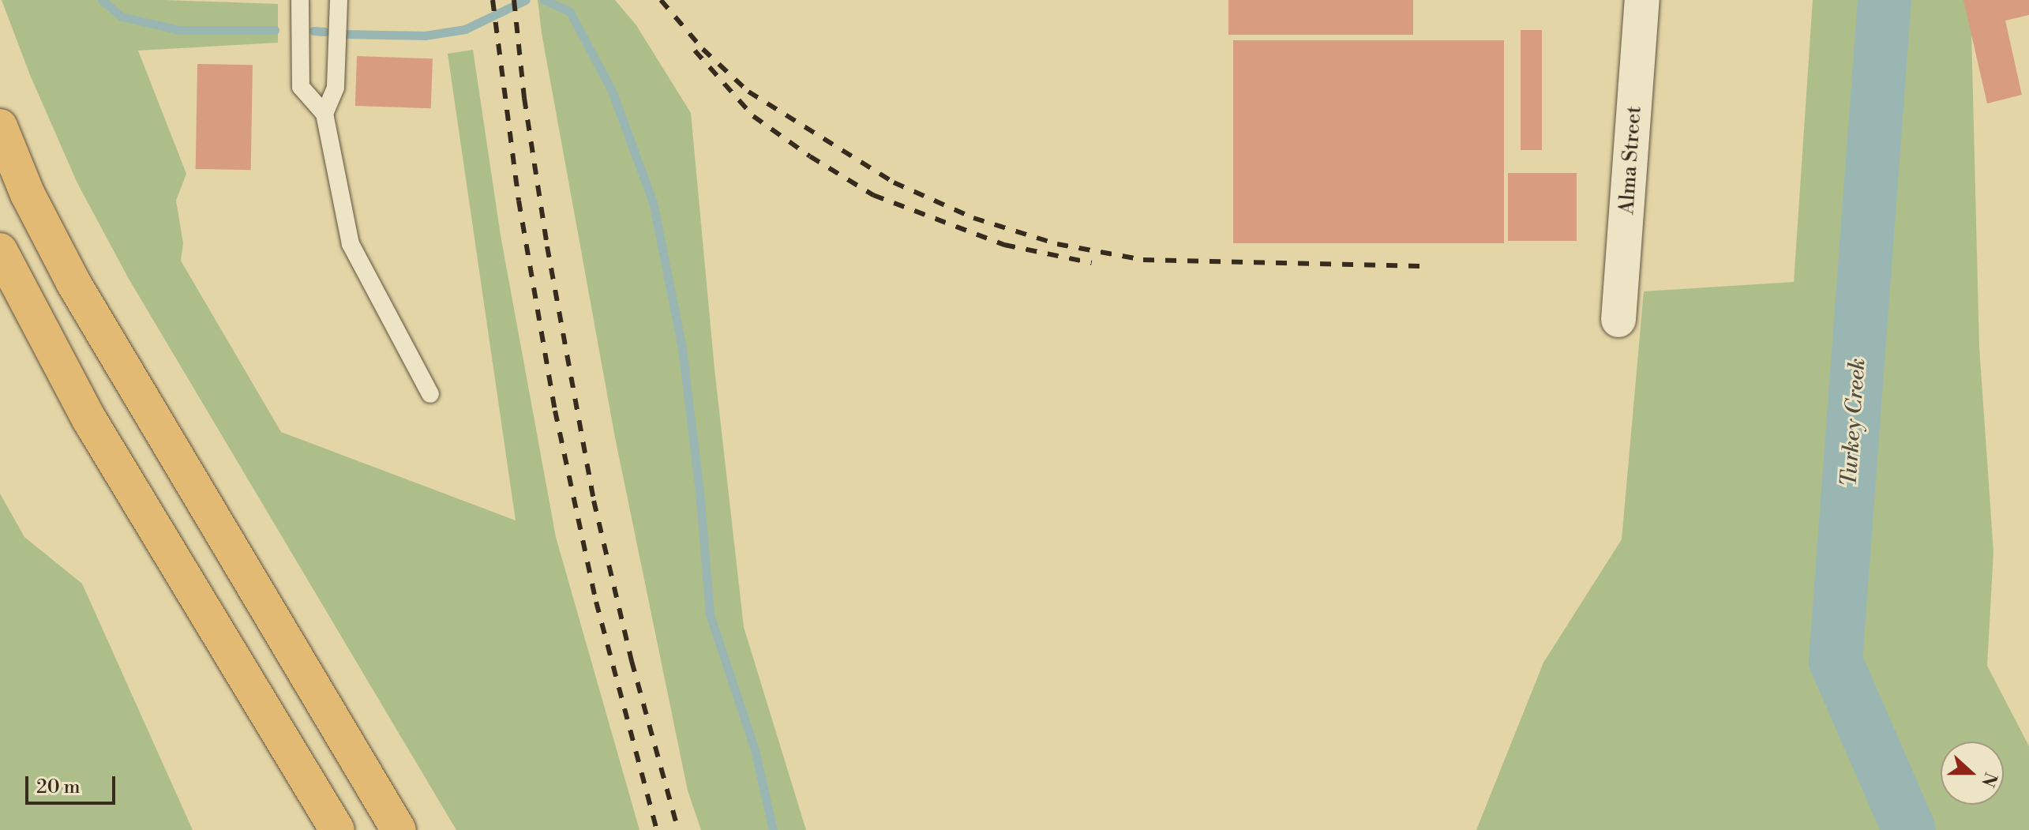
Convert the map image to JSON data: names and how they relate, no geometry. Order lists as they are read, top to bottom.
{
  "streets": {
    "street": ["Alma Street"]
  },
  "water": ["Turkey Creek"],
  "scale_bar": "20 m",
  "north": "right"
}
